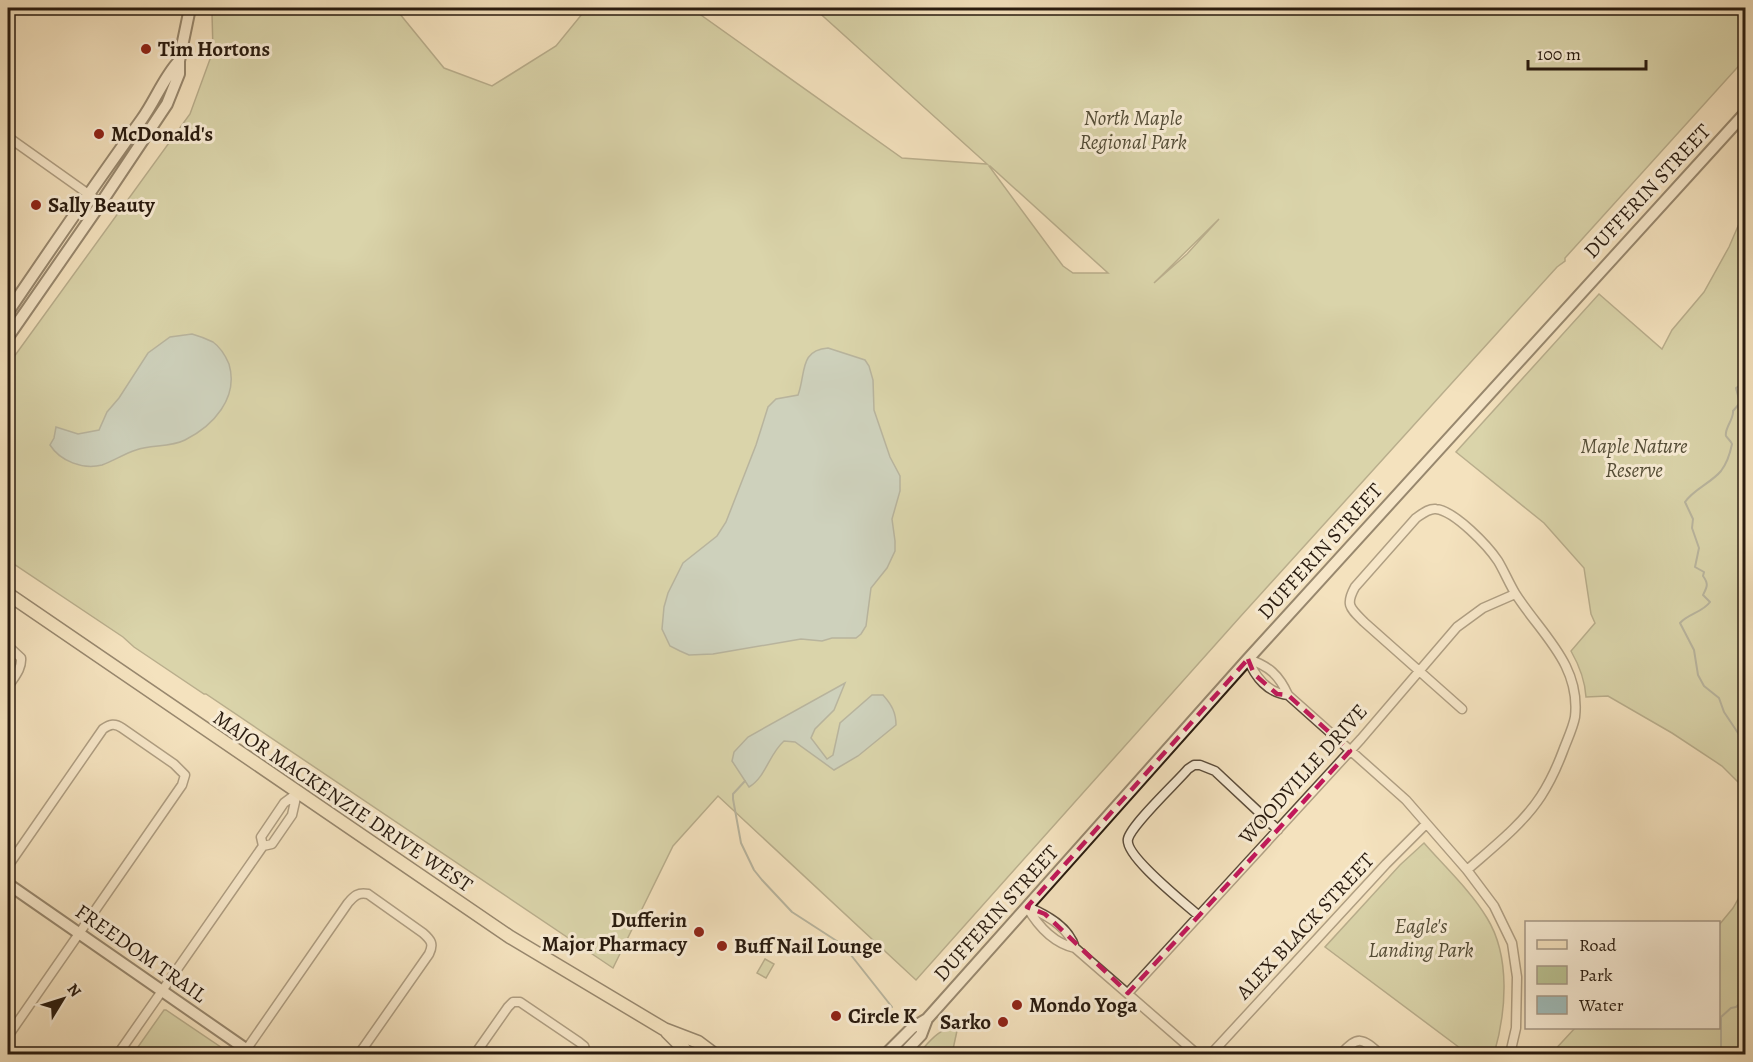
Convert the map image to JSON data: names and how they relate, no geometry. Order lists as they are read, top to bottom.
{
  "streets": {
    "main road": ["DUFFERIN STREET", "MAJOR MACKENZIE DRIVE WEST", "FREEDOM TRAIL"],
    "street": ["WOODVILLE DRIVE", "ALEX BLACK STREET"]
  },
  "parks": ["North Maple Regional Park", "Maple Nature Reserve", "Eagle's Landing Park"],
  "places": [
    "Tim Hortons",
    "McDonald's",
    "Sally Beauty",
    "Dufferin Major Pharmacy",
    "Buff Nail Lounge",
    "Mondo Yoga",
    "Circle K",
    "Sarko"
  ],
  "legend": ["Road", "Park", "Water"],
  "scale_bar": "100 m",
  "north": "top right"
}
